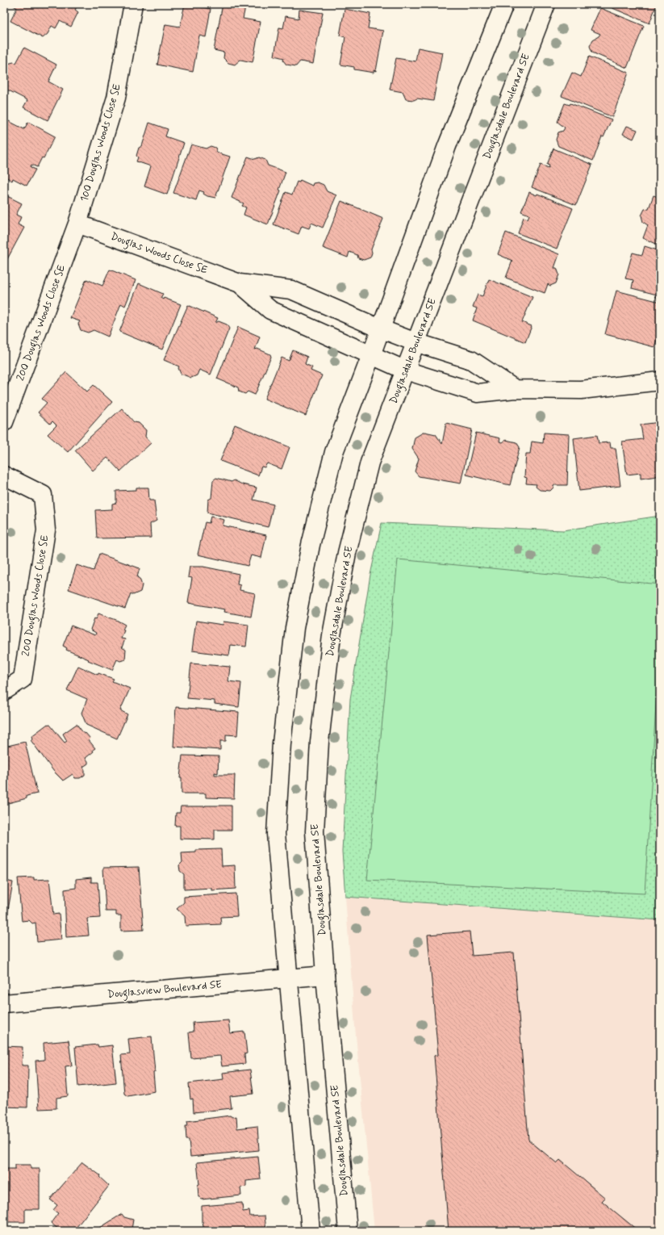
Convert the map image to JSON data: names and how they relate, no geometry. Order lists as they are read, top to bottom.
{
  "streets": {
    "street": [
      "Douglasdale Boulevard SE",
      "100 Douglas Woods Close SE",
      "Douglas Woods Close SE",
      "200 Douglas Woods Close SE",
      "Douglasview Boulevard SE"
    ]
  },
  "crossings": [
    ["Douglasdale Boulevard SE", "Douglas Woods Close SE"],
    ["Douglasdale Boulevard SE", "Douglasview Boulevard SE"],
    ["100 Douglas Woods Close SE", "Douglas Woods Close SE"],
    ["100 Douglas Woods Close SE", "200 Douglas Woods Close SE"],
    ["Douglas Woods Close SE", "200 Douglas Woods Close SE"]
  ]
}
